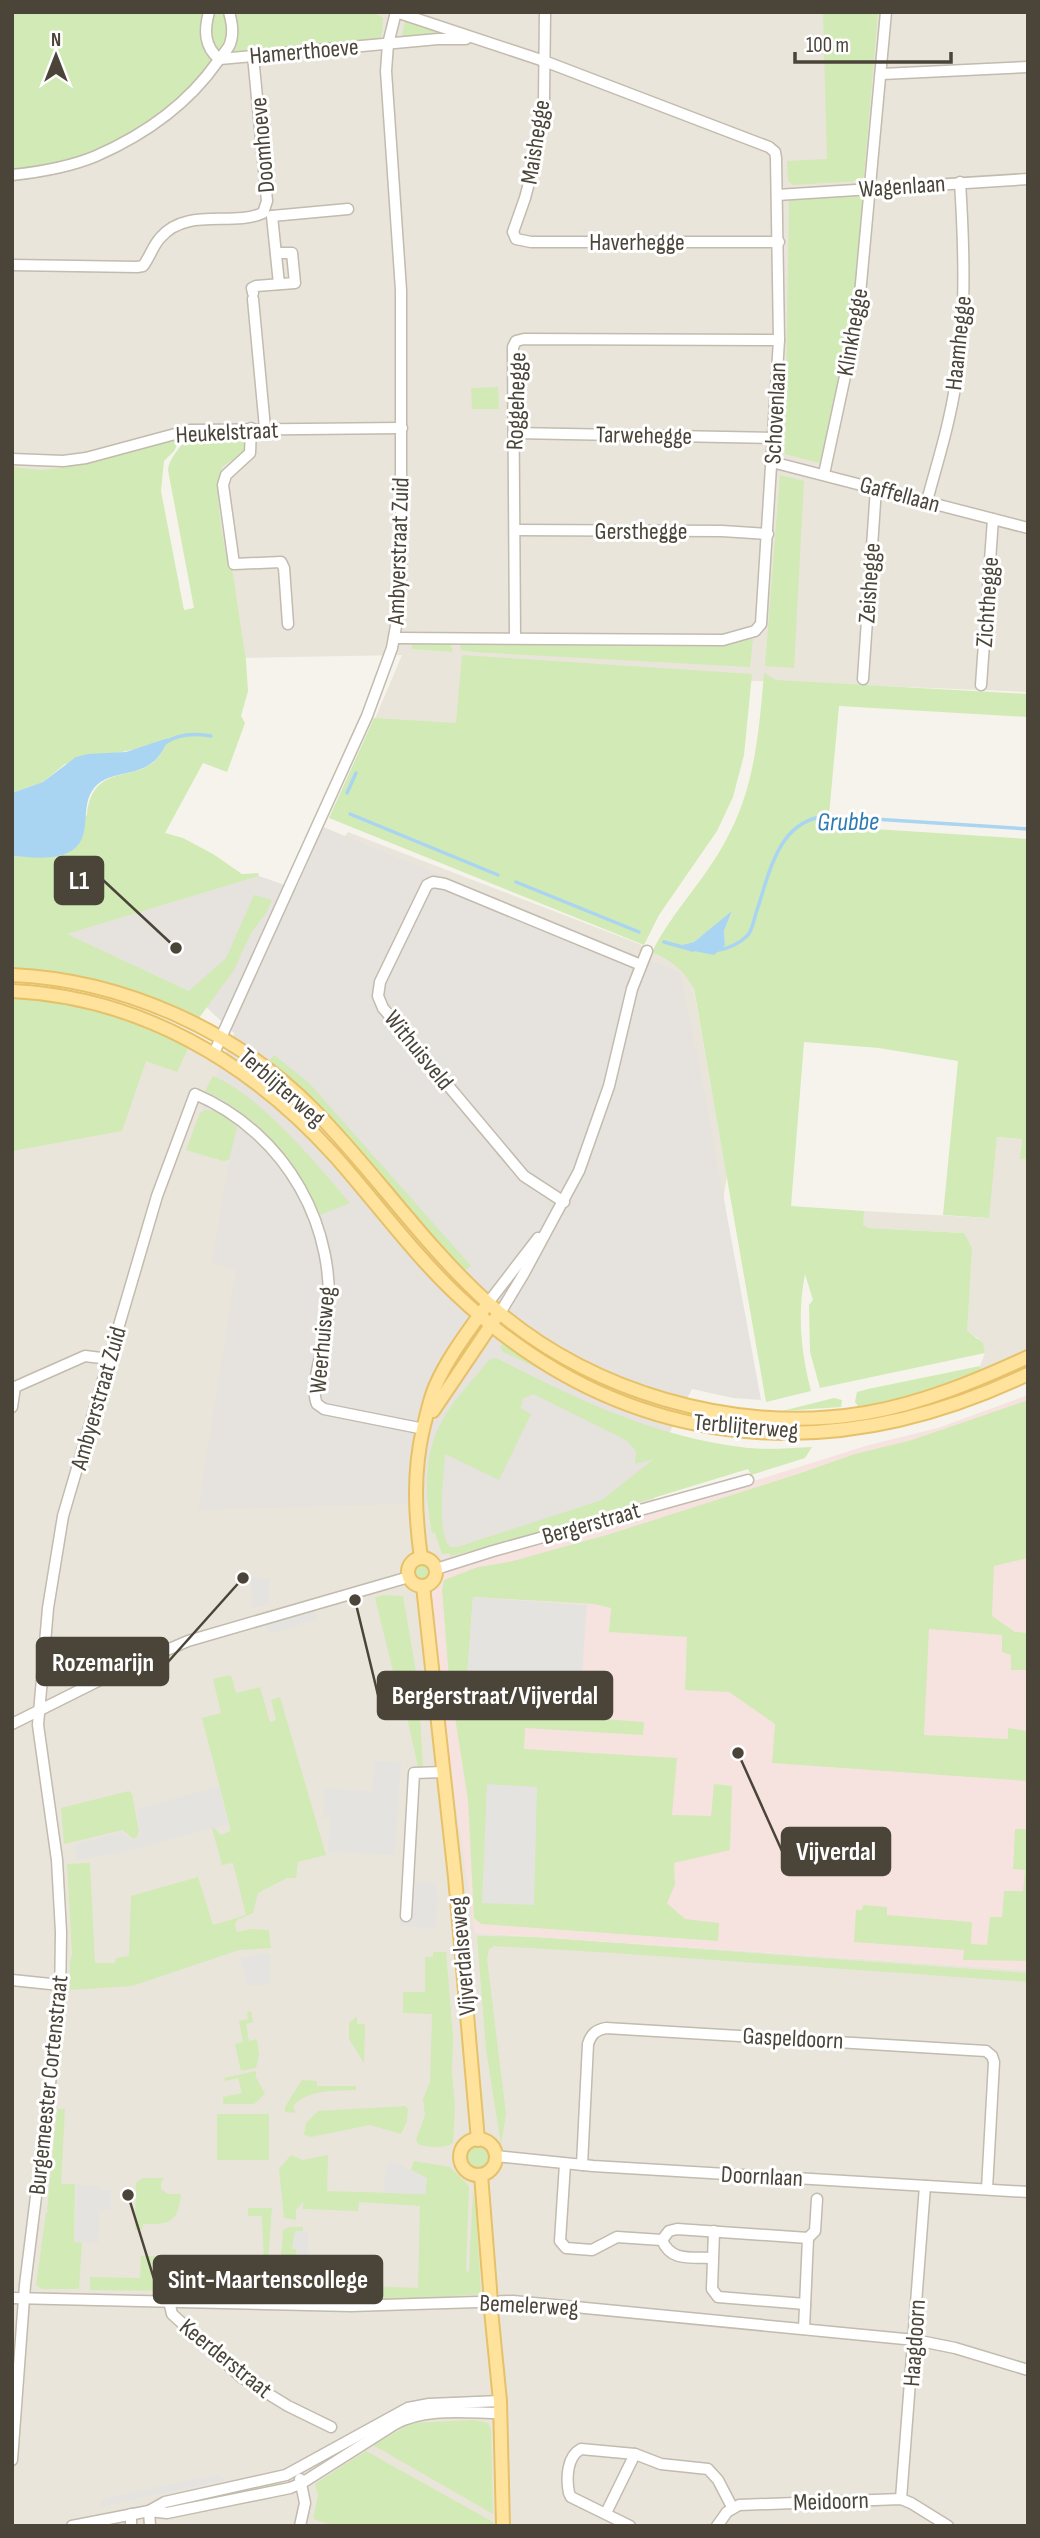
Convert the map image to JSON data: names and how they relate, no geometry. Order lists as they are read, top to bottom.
{
  "streets": {
    "main road": ["Terblijterweg", "Vijverdalseweg"],
    "street": [
      "Hamerthoeve",
      "Maishegge",
      "Doomhoeve",
      "Wagenlaan",
      "Haverhegge",
      "Klinkhegge",
      "Haamhegge",
      "Roggehegge",
      "Schovenlaan",
      "Heukelstraat",
      "Tarwehegge",
      "Gaffellaan",
      "Gersthegge",
      "Ambyerstraat Zuid",
      "Zeishegge",
      "Zichthegge",
      "Withuisveld",
      "Weerhuisweg",
      "Bergerstraat",
      "Gaspeldoorn",
      "Burgemeester Cortenstraat",
      "Doornlaan",
      "Bemelerweg",
      "Haagdoorn",
      "Keerderstraat",
      "Meidoorn"
    ]
  },
  "crossings": [
    ["Hamerthoeve", "Doomhoeve"],
    ["Hamerthoeve", "Schovenlaan"],
    ["Hamerthoeve", "Ambyerstraat Zuid"],
    ["Maishegge", "Haverhegge"],
    ["Maishegge", "Schovenlaan"],
    ["Wagenlaan", "Klinkhegge"],
    ["Wagenlaan", "Haamhegge"],
    ["Wagenlaan", "Schovenlaan"],
    ["Haverhegge", "Schovenlaan"],
    ["Klinkhegge", "Gaffellaan"],
    ["Haamhegge", "Gaffellaan"],
    ["Roggehegge", "Schovenlaan"],
    ["Roggehegge", "Tarwehegge"],
    ["Roggehegge", "Gersthegge"],
    ["Schovenlaan", "Tarwehegge"],
    ["Schovenlaan", "Gaffellaan"],
    ["Schovenlaan", "Gersthegge"],
    ["Schovenlaan", "Ambyerstraat Zuid"],
    ["Heukelstraat", "Ambyerstraat Zuid"],
    ["Gaffellaan", "Zeishegge"],
    ["Gaffellaan", "Zichthegge"],
    ["Ambyerstraat Zuid", "Terblijterweg"],
    ["Ambyerstraat Zuid", "Weerhuisweg"],
    ["Ambyerstraat Zuid", "Burgemeester Cortenstraat"],
    ["Bergerstraat", "Vijverdalseweg"],
    ["Vijverdalseweg", "Doornlaan"],
    ["Gaspeldoorn", "Doornlaan"],
    ["Burgemeester Cortenstraat", "Bemelerweg"],
    ["Doornlaan", "Haagdoorn"],
    ["Bemelerweg", "Haagdoorn"],
    ["Bemelerweg", "Keerderstraat"],
    ["Haagdoorn", "Meidoorn"]
  ],
  "water": ["Grubbe"],
  "places": [
    "L1",
    "Rozemarijn",
    "Bergerstraat/Vijverdal",
    "Vijverdal",
    "Sint-Maartenscollege"
  ],
  "scale_bar": "100 m",
  "north": "top"
}
